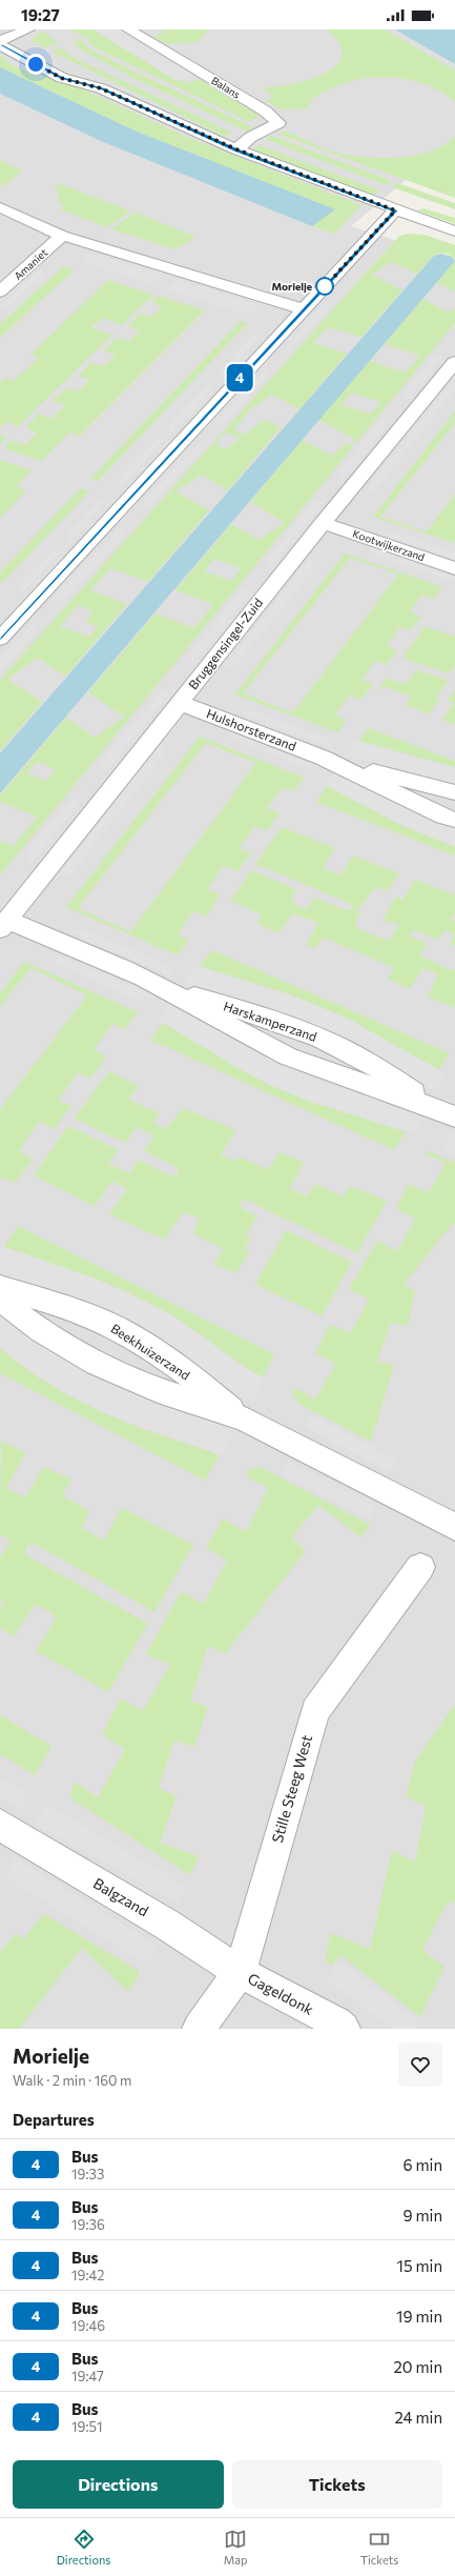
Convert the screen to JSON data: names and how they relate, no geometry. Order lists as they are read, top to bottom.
{
  "streets": {
    "street": [
      "Balans",
      "Amaniet",
      "Kootwijkerzand",
      "Bruggensingel-Zuid",
      "Hulshorsterzand",
      "Harskamperzand",
      "Beekhuizerzand",
      "Stille Steeg West",
      "Balgzand",
      "Gageldonk"
    ]
  },
  "crossings": [
    ["Kootwijkerzand", "Bruggensingel-Zuid"],
    ["Bruggensingel-Zuid", "Hulshorsterzand"],
    ["Bruggensingel-Zuid", "Harskamperzand"],
    ["Stille Steeg West", "Balgzand"],
    ["Stille Steeg West", "Gageldonk"],
    ["Balgzand", "Gageldonk"]
  ],
  "places": ["Morielje"],
  "lines": ["bus line 4"],
  "page": {
    "status": "19:27",
    "on_map": "4",
    "heading": [
      ["Morielje", "Walk · 2 min · 160 m"],
      "Departures"
    ],
    "list": [
      {
        "mark": "4",
        "name": "Bus",
        "note": "19:33",
        "value": "6 min"
      },
      {
        "mark": "4",
        "name": "Bus",
        "note": "19:36",
        "value": "9 min"
      },
      {
        "mark": "4",
        "name": "Bus",
        "note": "19:42",
        "value": "15 min"
      },
      {
        "mark": "4",
        "name": "Bus",
        "note": "19:46",
        "value": "19 min"
      },
      {
        "mark": "4",
        "name": "Bus",
        "note": "19:47",
        "value": "20 min"
      },
      {
        "mark": "4",
        "name": "Bus",
        "note": "19:51",
        "value": "24 min"
      }
    ],
    "buttons": ["Directions", "Tickets"],
    "tabs": ["Directions", "Map", "Tickets"]
  }
}
